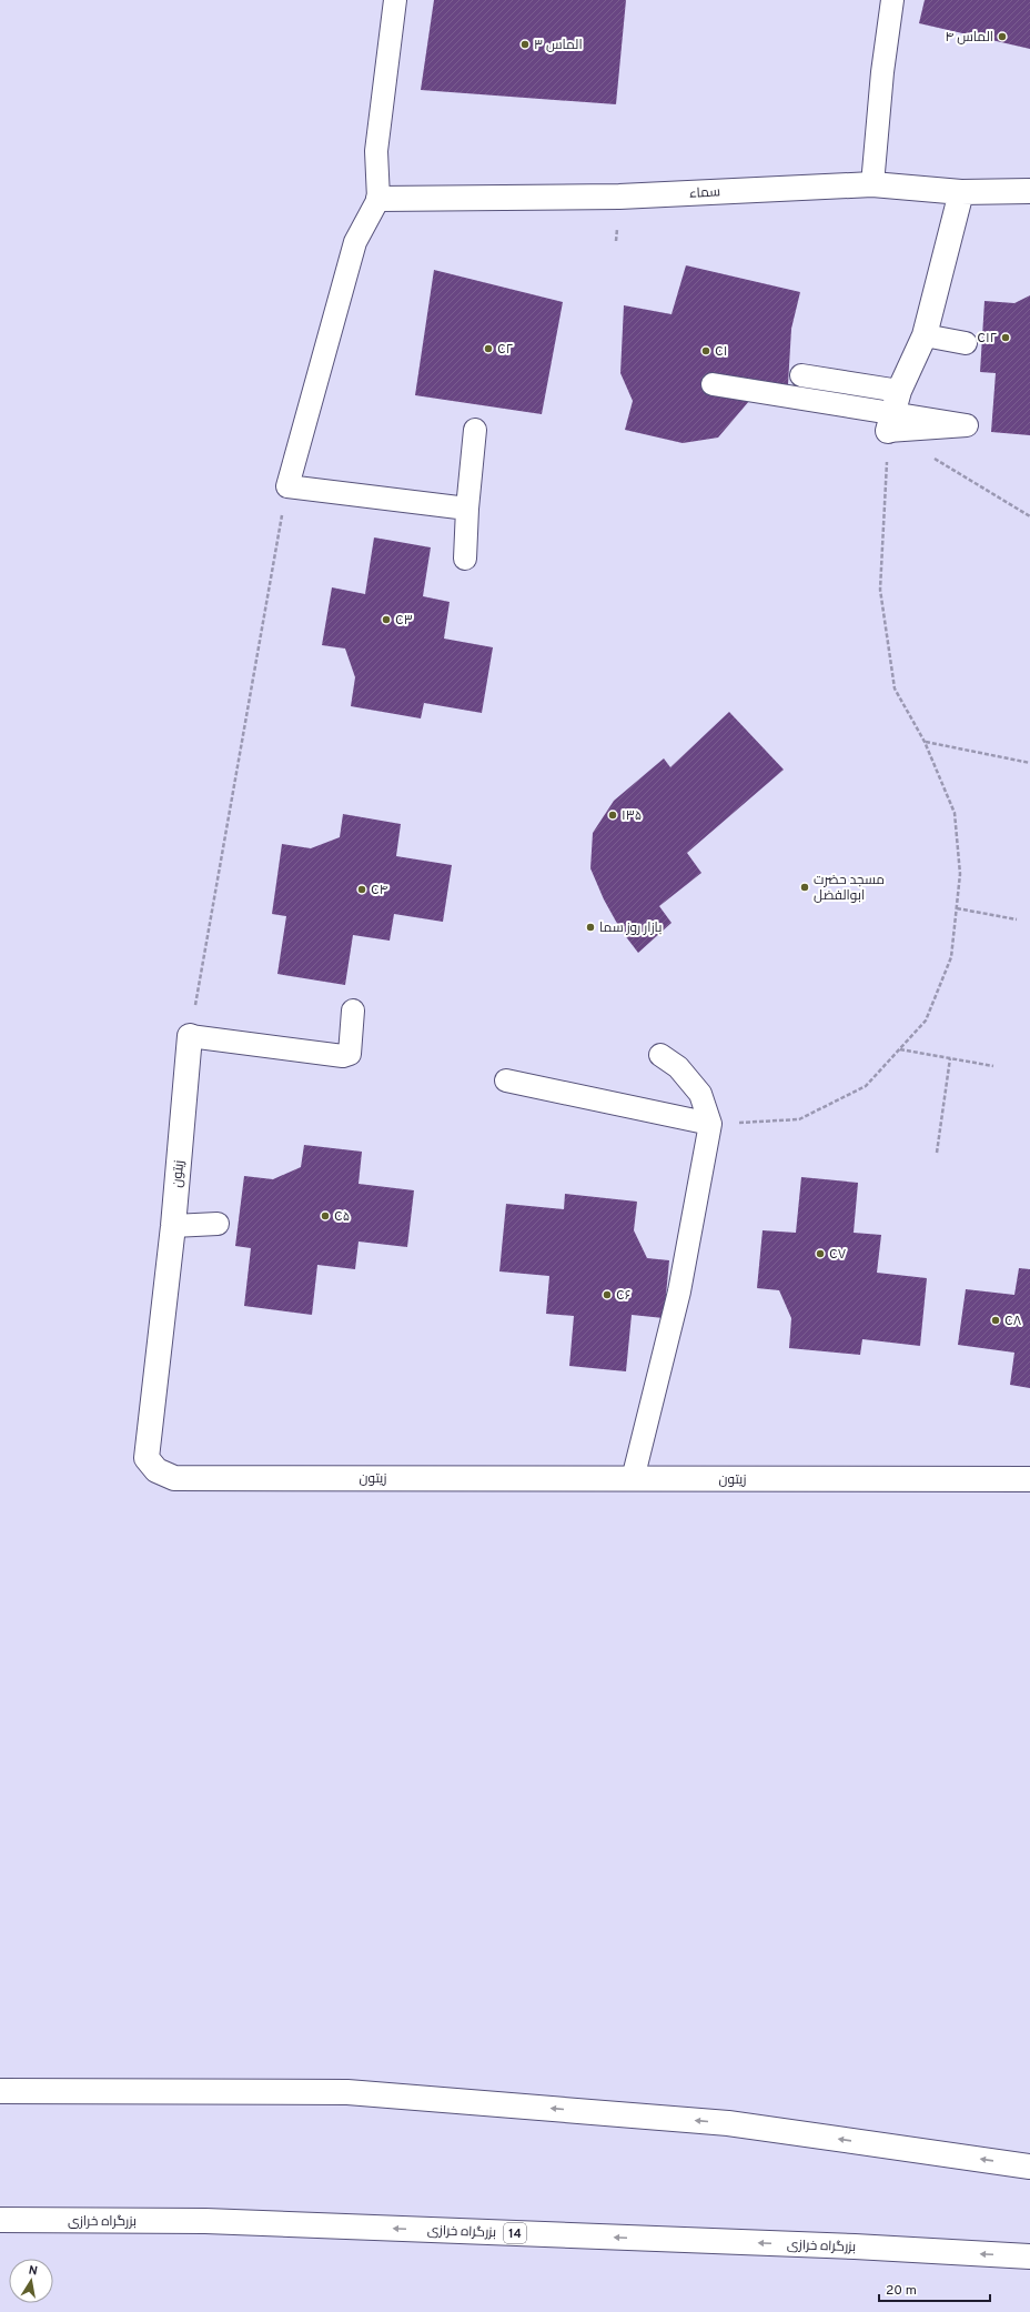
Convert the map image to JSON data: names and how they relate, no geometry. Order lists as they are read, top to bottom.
{
  "streets": {
    "main road": [
      "سماء",
      "زیتون",
      "بزرگراه خرازی",
      "14"
    ]
  },
  "places": [
    "الماس ۴",
    "الماس ۳",
    "C۱۲",
    "C۲",
    "C۱",
    "C۳",
    "۱۳۵",
    "مسجد حضرت ابوالفضل",
    "C۴",
    "بازار روز سما",
    "C۵",
    "C۷",
    "C۶",
    "C۸"
  ],
  "scale_bar": "20 m",
  "north": "top"
}
